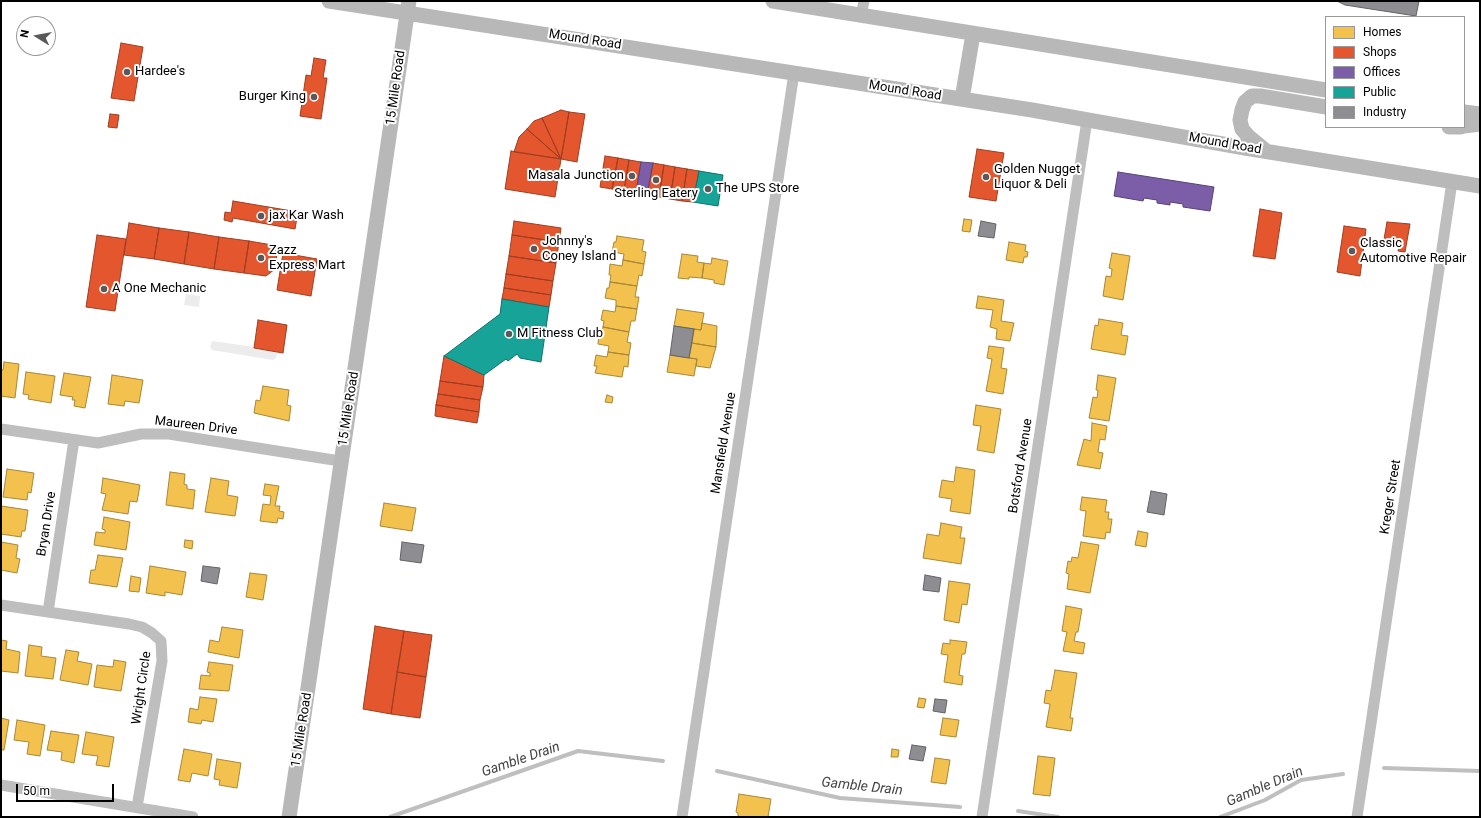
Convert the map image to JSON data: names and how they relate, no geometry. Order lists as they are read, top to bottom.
{
  "streets": {
    "main road": ["Mound Road", "15 Mile Road"],
    "street": [
      "Maureen Drive",
      "Mansfield Avenue",
      "Botsford Avenue",
      "Kreger Street",
      "Bryan Drive",
      "Wright Circle"
    ]
  },
  "crossings": [
    ["Mound Road", "15 Mile Road"],
    ["Mound Road", "Mansfield Avenue"],
    ["Mound Road", "Botsford Avenue"],
    ["Mound Road", "Kreger Street"],
    ["15 Mile Road", "Maureen Drive"],
    ["Maureen Drive", "Bryan Drive"],
    ["Bryan Drive", "Wright Circle"]
  ],
  "water": ["Gamble Drain"],
  "places": [
    "Hardee's",
    "Burger King",
    "Masala Junction",
    "Golden Nugget Liquor & Deli",
    "Sterling Eatery",
    "The UPS Store",
    "jax Kar Wash",
    "Johnny's Coney Island",
    "Classic Automotive Repair",
    "Zazz Express Mart",
    "A One Mechanic",
    "M Fitness Club"
  ],
  "legend": [
    "Homes",
    "Shops",
    "Offices",
    "Public",
    "Industry"
  ],
  "scale_bar": "50 m",
  "north": "left"
}
